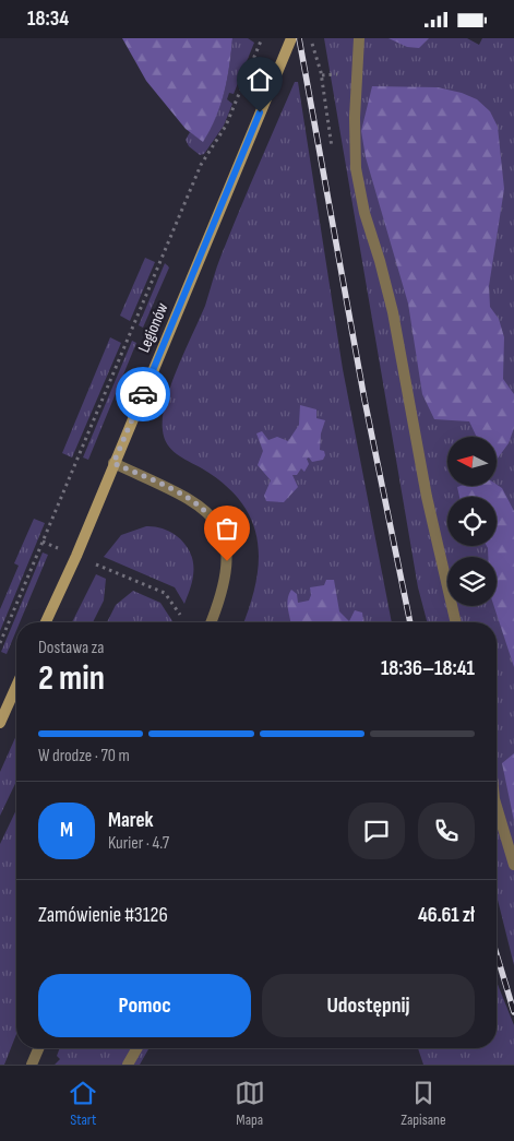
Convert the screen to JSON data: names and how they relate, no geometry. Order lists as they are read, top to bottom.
{
  "streets": {
    "street": ["Legionów"]
  },
  "north": "left",
  "page": {
    "status": "18:34",
    "heading": ["2 min", "Dostawa za", "18:36–18:41"],
    "panel": [
      "Marek",
      "Kurier · 4.7",
      "Zamówienie #3126",
      "46.61 zł"
    ],
    "bar": "W drodze · 70 m",
    "round": "M",
    "buttons": ["Pomoc", "Udostępnij"],
    "tabs": ["Start", "Mapa", "Zapisane"]
  }
}
